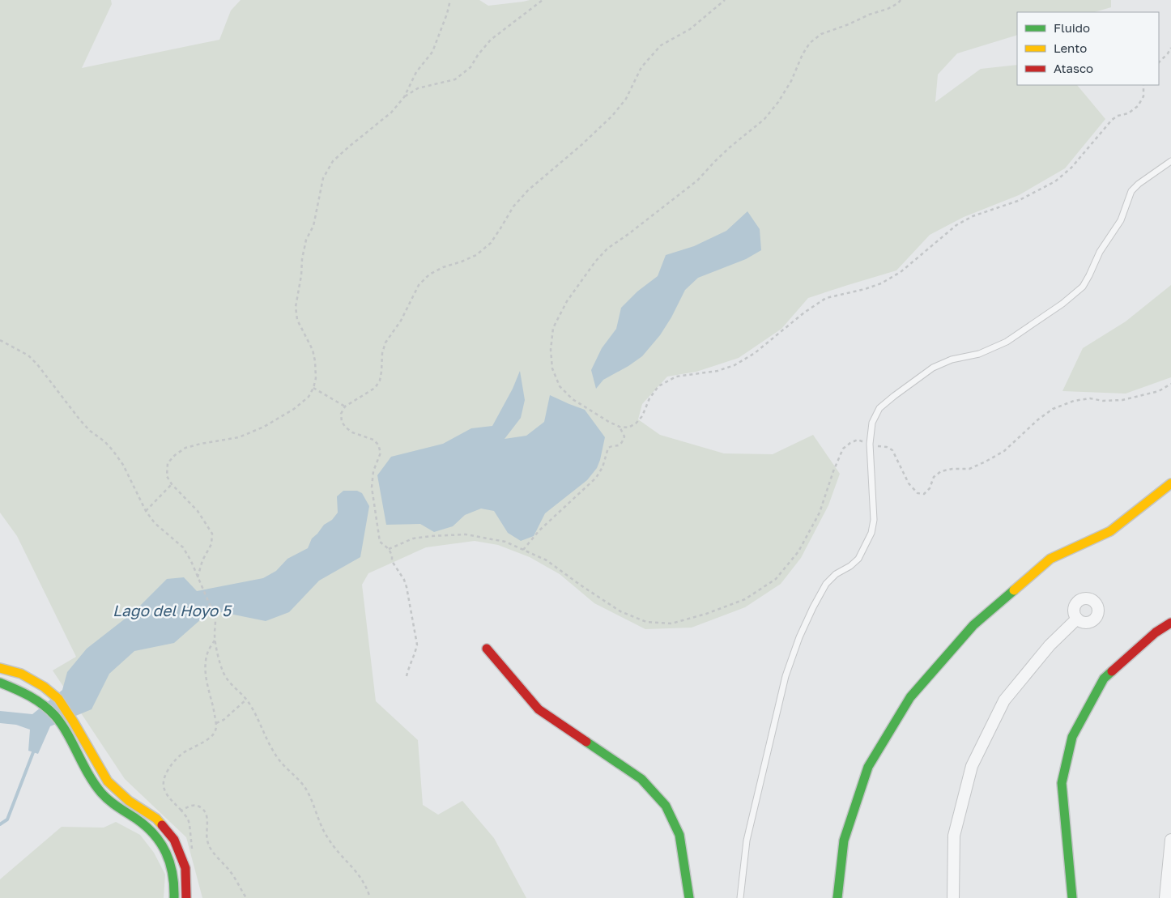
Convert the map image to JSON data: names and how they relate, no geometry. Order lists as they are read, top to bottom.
{
  "water": ["Lago del Hoyo 5"],
  "legend": ["Fluido", "Lento", "Atasco"]
}
